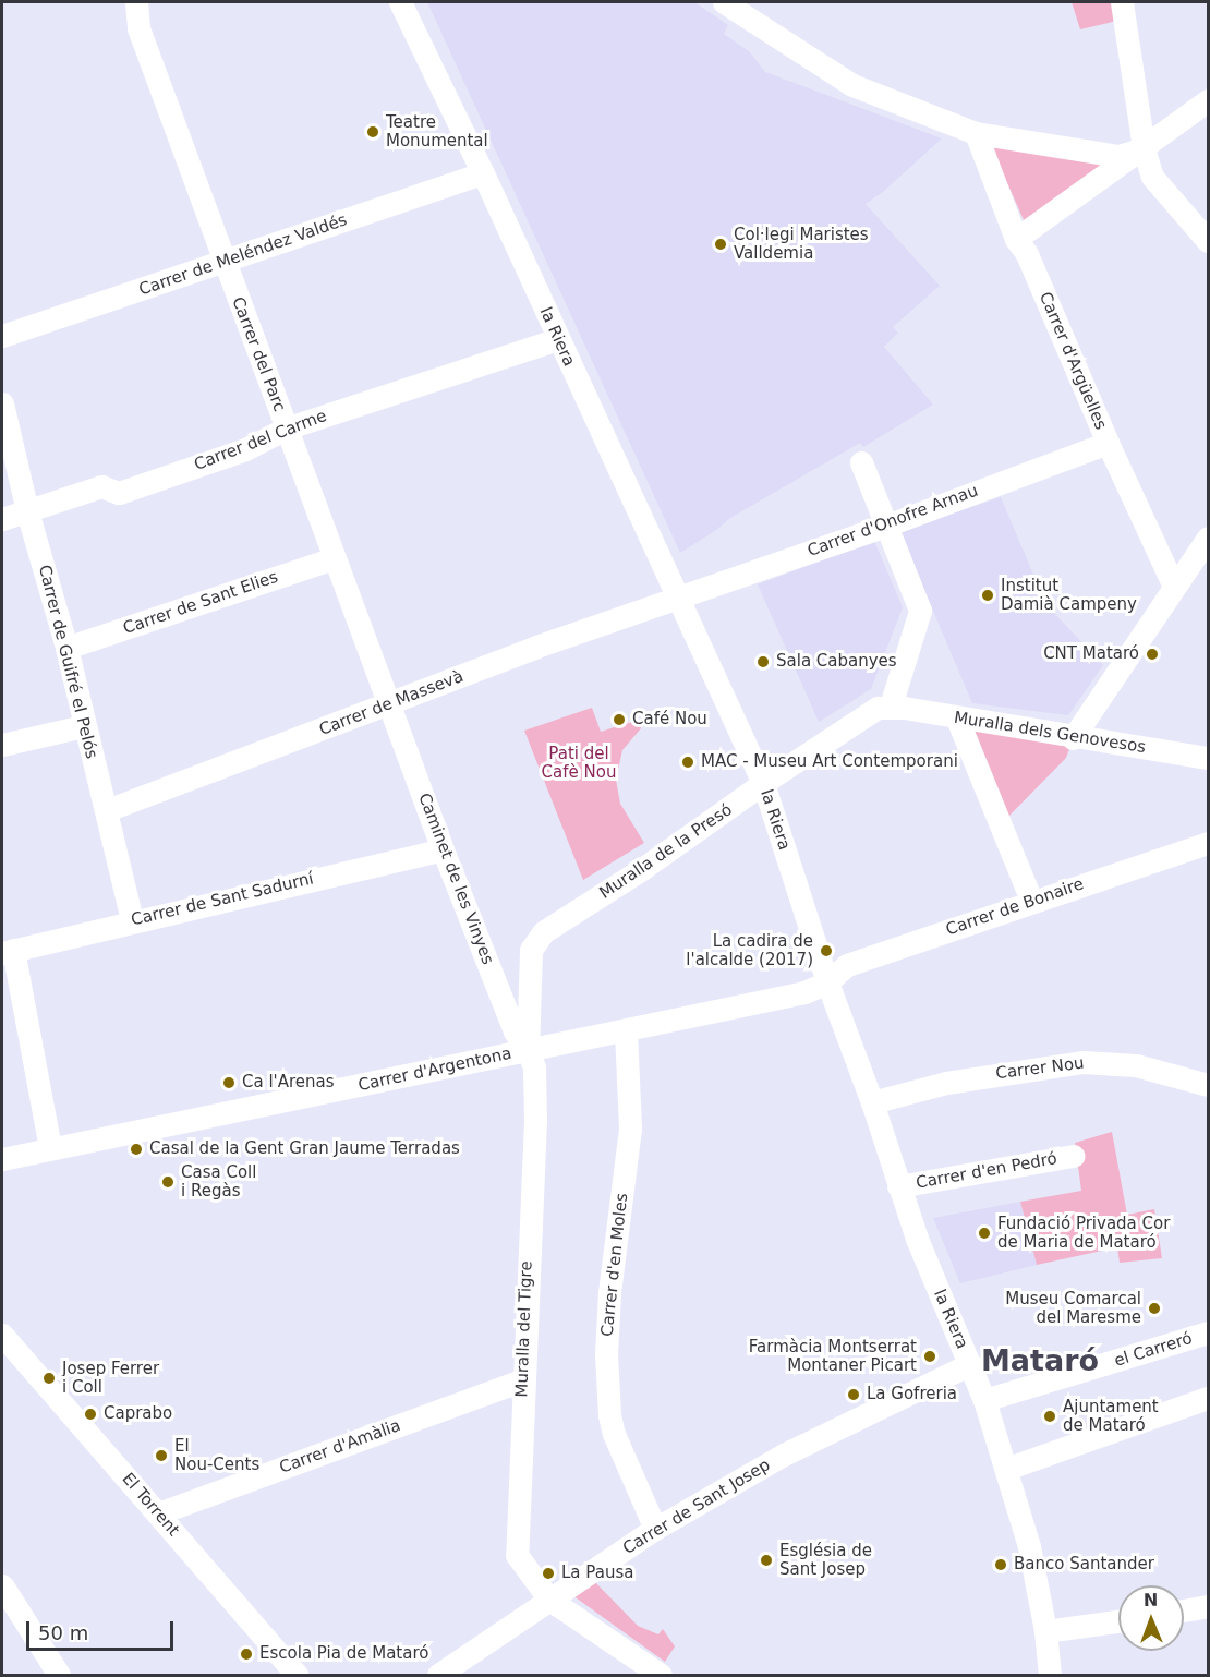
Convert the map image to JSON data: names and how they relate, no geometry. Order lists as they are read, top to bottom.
{
  "streets": {
    "street": [
      "Carrer de Meléndez Valdés",
      "la Riera",
      "Carrer del Parc",
      "Carrer d'Argüelles",
      "Carrer del Carme",
      "Carrer d'Onofre Arnau",
      "Carrer de Sant Elies",
      "Carrer de Guifré el Pelós",
      "Carrer de Massevà",
      "Muralla dels Genovesos",
      "Muralla de la Presó",
      "Caminet de les Vinyes",
      "Carrer de Sant Sadurní",
      "Carrer de Bonaire",
      "Carrer Nou",
      "Carrer d'Argentona",
      "Carrer d'en Pedró",
      "Carrer d'en Moles",
      "Muralla del Tigre",
      "el Carreró",
      "Carrer d'Amàlia",
      "El Torrent",
      "Carrer de Sant Josep"
    ]
  },
  "crossings": [
    ["Carrer de Meléndez Valdés", "la Riera"],
    ["Carrer de Meléndez Valdés", "Carrer del Parc"],
    ["la Riera", "Carrer del Carme"],
    ["la Riera", "Carrer d'Onofre Arnau"],
    ["la Riera", "Carrer de Massevà"],
    ["la Riera", "Muralla de la Presó"],
    ["la Riera", "Carrer de Bonaire"],
    ["la Riera", "Carrer Nou"],
    ["la Riera", "Carrer d'Argentona"],
    ["la Riera", "Carrer d'en Pedró"],
    ["la Riera", "el Carreró"],
    ["la Riera", "Carrer de Sant Josep"],
    ["Carrer del Parc", "Carrer del Carme"],
    ["Carrer del Parc", "Carrer de Sant Elies"],
    ["Carrer del Parc", "Carrer de Massevà"],
    ["Carrer del Parc", "Caminet de les Vinyes"],
    ["Carrer d'Argüelles", "Carrer d'Onofre Arnau"],
    ["Carrer del Carme", "Carrer de Guifré el Pelós"],
    ["Carrer d'Onofre Arnau", "Carrer de Massevà"],
    ["Carrer de Sant Elies", "Carrer de Guifré el Pelós"],
    ["Carrer de Guifré el Pelós", "Carrer de Massevà"],
    ["Carrer de Guifré el Pelós", "Carrer de Sant Sadurní"],
    ["Carrer de Massevà", "Caminet de les Vinyes"],
    ["Muralla dels Genovesos", "Muralla de la Presó"],
    ["Muralla de la Presó", "Caminet de les Vinyes"],
    ["Muralla de la Presó", "Carrer d'Argentona"],
    ["Muralla de la Presó", "Muralla del Tigre"],
    ["Caminet de les Vinyes", "Carrer de Sant Sadurní"],
    ["Caminet de les Vinyes", "Carrer d'Argentona"],
    ["Caminet de les Vinyes", "Muralla del Tigre"],
    ["Carrer de Bonaire", "Carrer d'Argentona"],
    ["Carrer d'Argentona", "Carrer d'en Moles"],
    ["Carrer d'Argentona", "Muralla del Tigre"],
    ["Carrer d'en Moles", "Carrer de Sant Josep"],
    ["Muralla del Tigre", "Carrer d'Amàlia"],
    ["Muralla del Tigre", "Carrer de Sant Josep"],
    ["Carrer d'Amàlia", "El Torrent"]
  ],
  "districts": ["Mataró"],
  "parks": ["Pati del Cafè Nou"],
  "places": [
    "Teatre Monumental",
    "Col·legi Maristes Valldemia",
    "Institut Damià Campeny",
    "CNT Mataró",
    "Sala Cabanyes",
    "Café Nou",
    "MAC - Museu Art Contemporani",
    "La cadira de l'alcalde (2017)",
    "Ca l'Arenas",
    "Casal de la Gent Gran Jaume Terradas",
    "Casa Coll i Regàs",
    "Fundació Privada Cor de Maria de Mataró",
    "Museu Comarcal del Maresme",
    "Farmàcia Montserrat Montaner Picart",
    "Josep Ferrer i Coll",
    "La Gofreria",
    "Caprabo",
    "Ajuntament de Mataró",
    "El Nou-Cents",
    "Església de Sant Josep",
    "Banco Santander",
    "La Pausa",
    "Escola Pia de Mataró"
  ],
  "scale_bar": "50 m",
  "north": "top"
}
